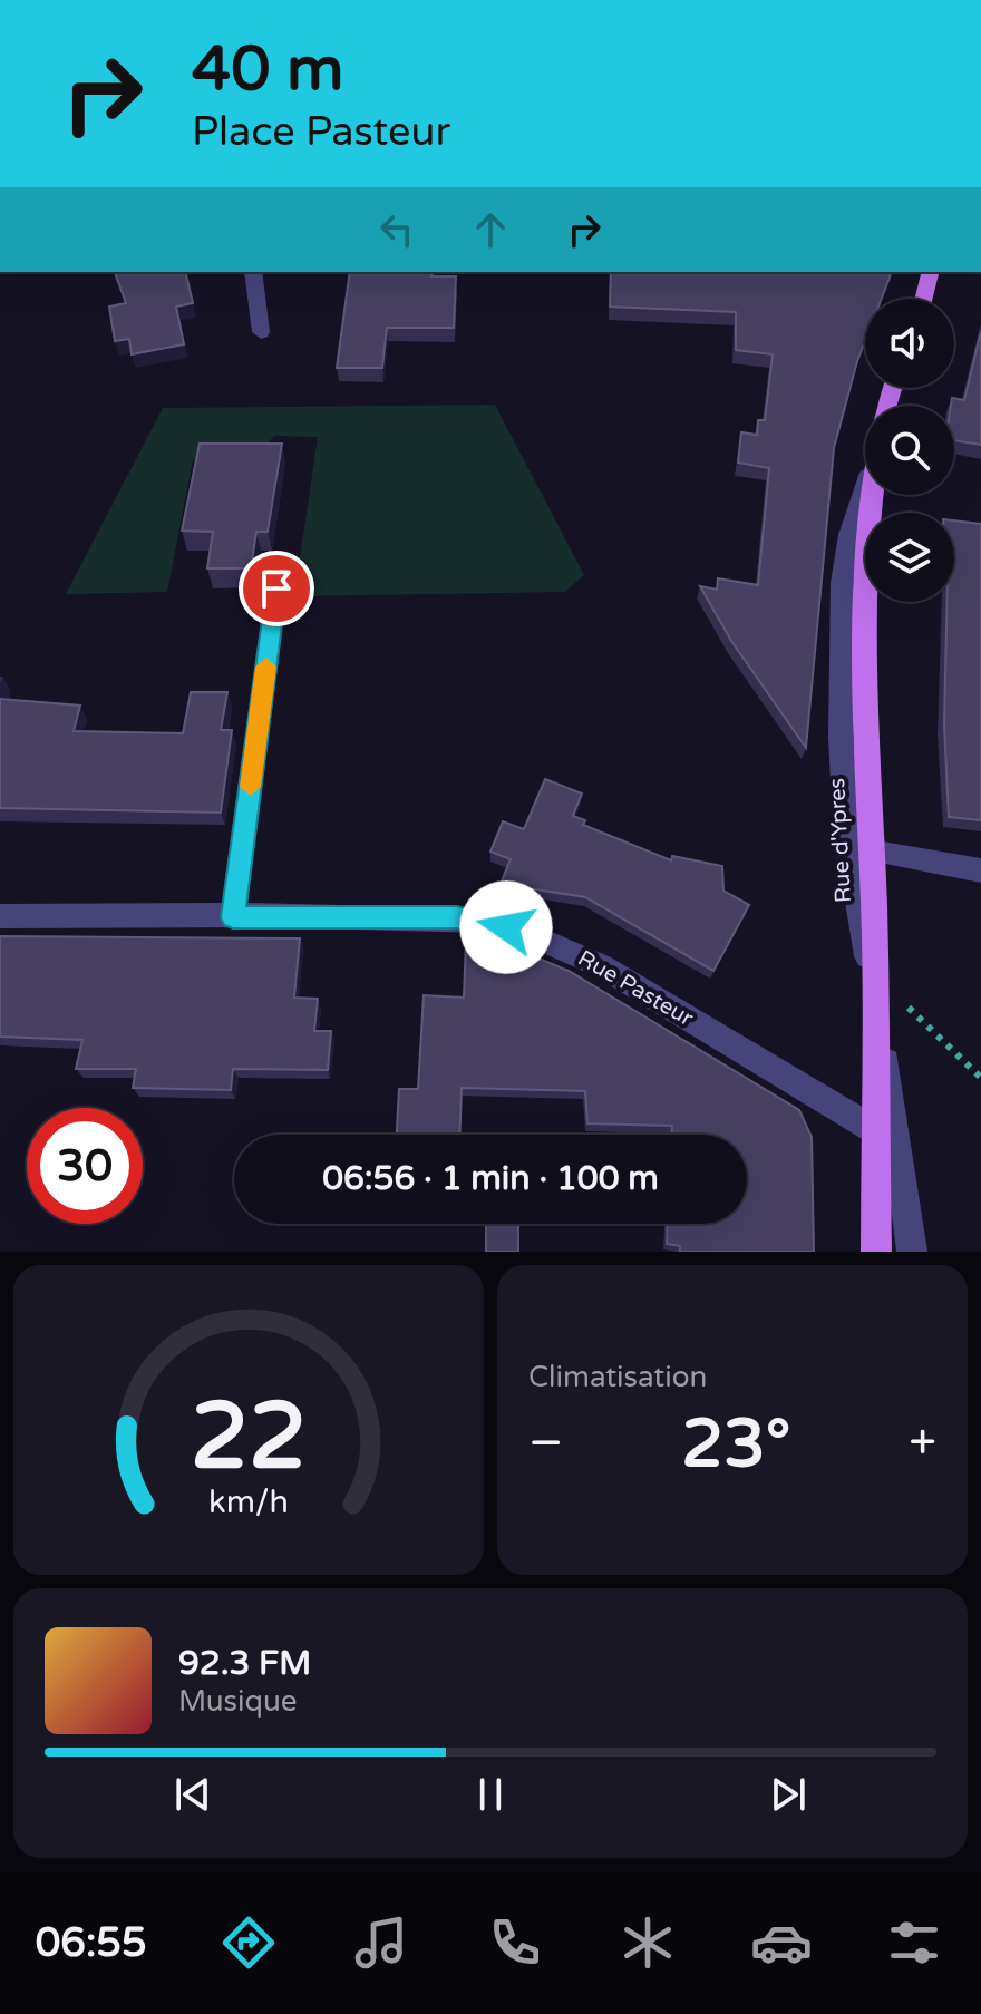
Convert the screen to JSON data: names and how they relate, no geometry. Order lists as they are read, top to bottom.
{
  "streets": {
    "main road": ["Rue d'Ypres"],
    "street": ["Rue Pasteur"]
  },
  "crossings": [
    ["Rue d'Ypres", "Rue Pasteur"]
  ],
  "page": {
    "turn": ["40 m", "Place Pasteur"],
    "limit": "30",
    "trip": "06:56 · 1 min · 100 m",
    "tile": "Climatisation",
    "heat": ["−", "23°", "+"],
    "song": ["92.3 FM", "Musique"],
    "tabs": "06:55",
    "gauge": ["22", "km/h"]
  }
}
